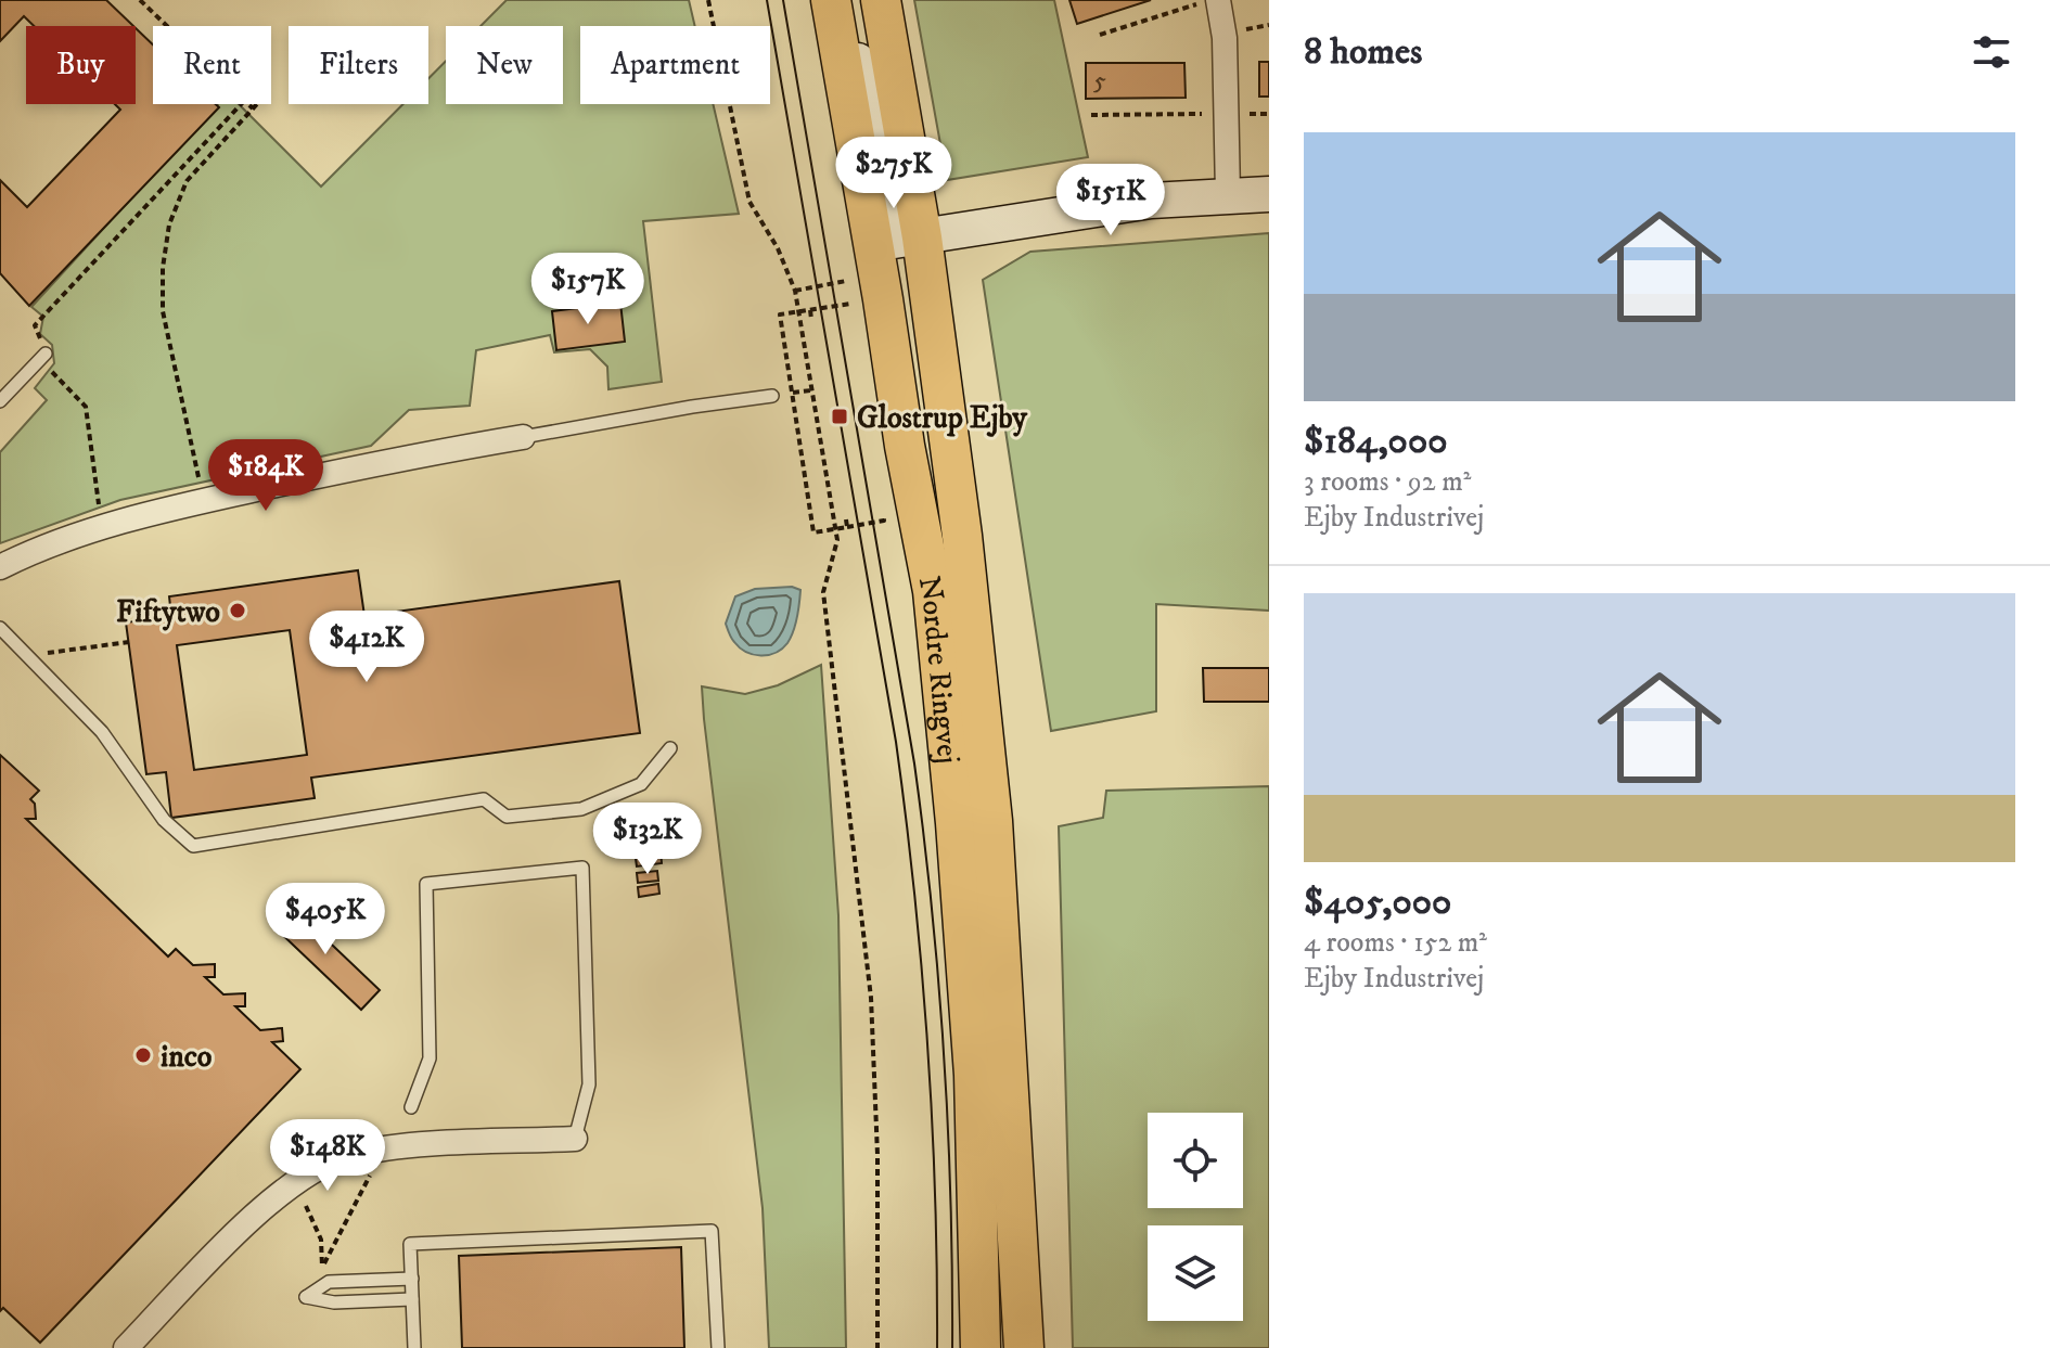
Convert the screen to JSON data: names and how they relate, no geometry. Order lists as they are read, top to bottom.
{
  "streets": {
    "main road": ["Nordre Ringvej"]
  },
  "places": {
    "transit": ["Glostrup Ejby"],
    "other": ["Fiftytwo", "inco"]
  },
  "house_numbers": ["5"],
  "page": {
    "heading": "8 homes",
    "chip": [
      "Buy",
      "Rent",
      "Filters",
      "New",
      "Apartment"
    ],
    "list": [
      {
        "name": "$184,000",
        "note": "3 rooms · 92 m² · Ejby Industrivej"
      },
      {
        "name": "$405,000",
        "note": "4 rooms · 152 m² · Ejby Industrivej"
      }
    ],
    "price": [
      "$275K",
      "$151K",
      "$157K",
      "$184K",
      "$412K",
      "$132K",
      "$405K",
      "$148K"
    ]
  }
}
